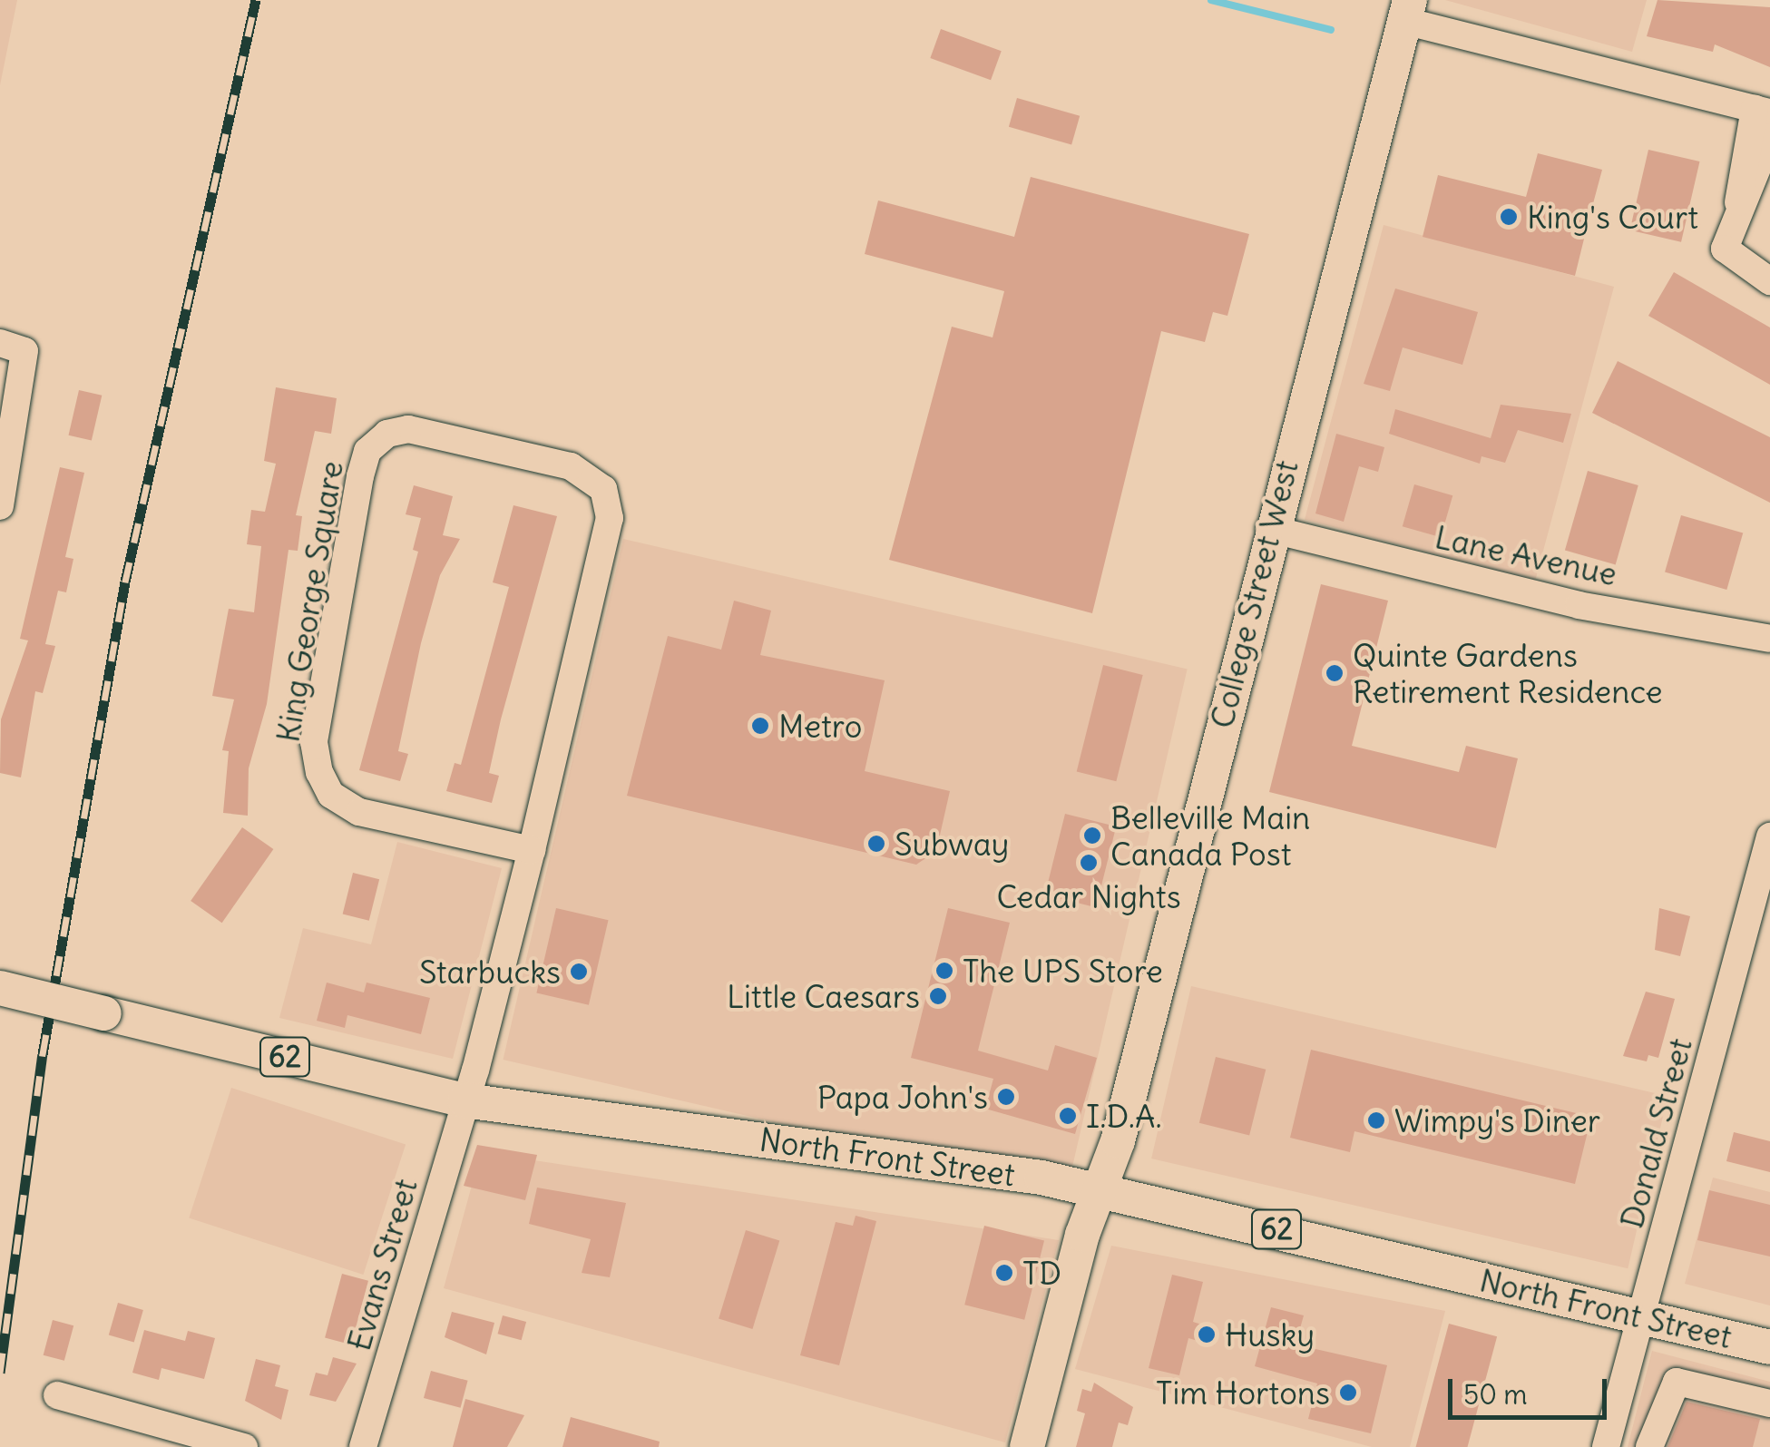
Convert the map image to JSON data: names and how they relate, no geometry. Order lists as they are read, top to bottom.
{
  "streets": {
    "main road": ["College Street West", "62", "North Front Street"],
    "street": [
      "Lane Avenue",
      "King George Square",
      "Donald Street",
      "Evans Street"
    ]
  },
  "crossings": [
    ["Lane Avenue", "College Street West"],
    ["College Street West", "North Front Street"],
    ["King George Square", "North Front Street"],
    ["King George Square", "Evans Street"],
    ["Donald Street", "North Front Street"],
    ["North Front Street", "Evans Street"]
  ],
  "places": [
    "King's Court",
    "Quinte Gardens Retirement Residence",
    "Metro",
    "Belleville Main Canada Post",
    "Subway",
    "Cedar Nights",
    "The UPS Store",
    "Starbucks",
    "Little Caesars",
    "Papa John's",
    "I.D.A.",
    "Wimpy's Diner",
    "TD",
    "Husky",
    "Tim Hortons"
  ],
  "scale_bar": "50 m"
}
